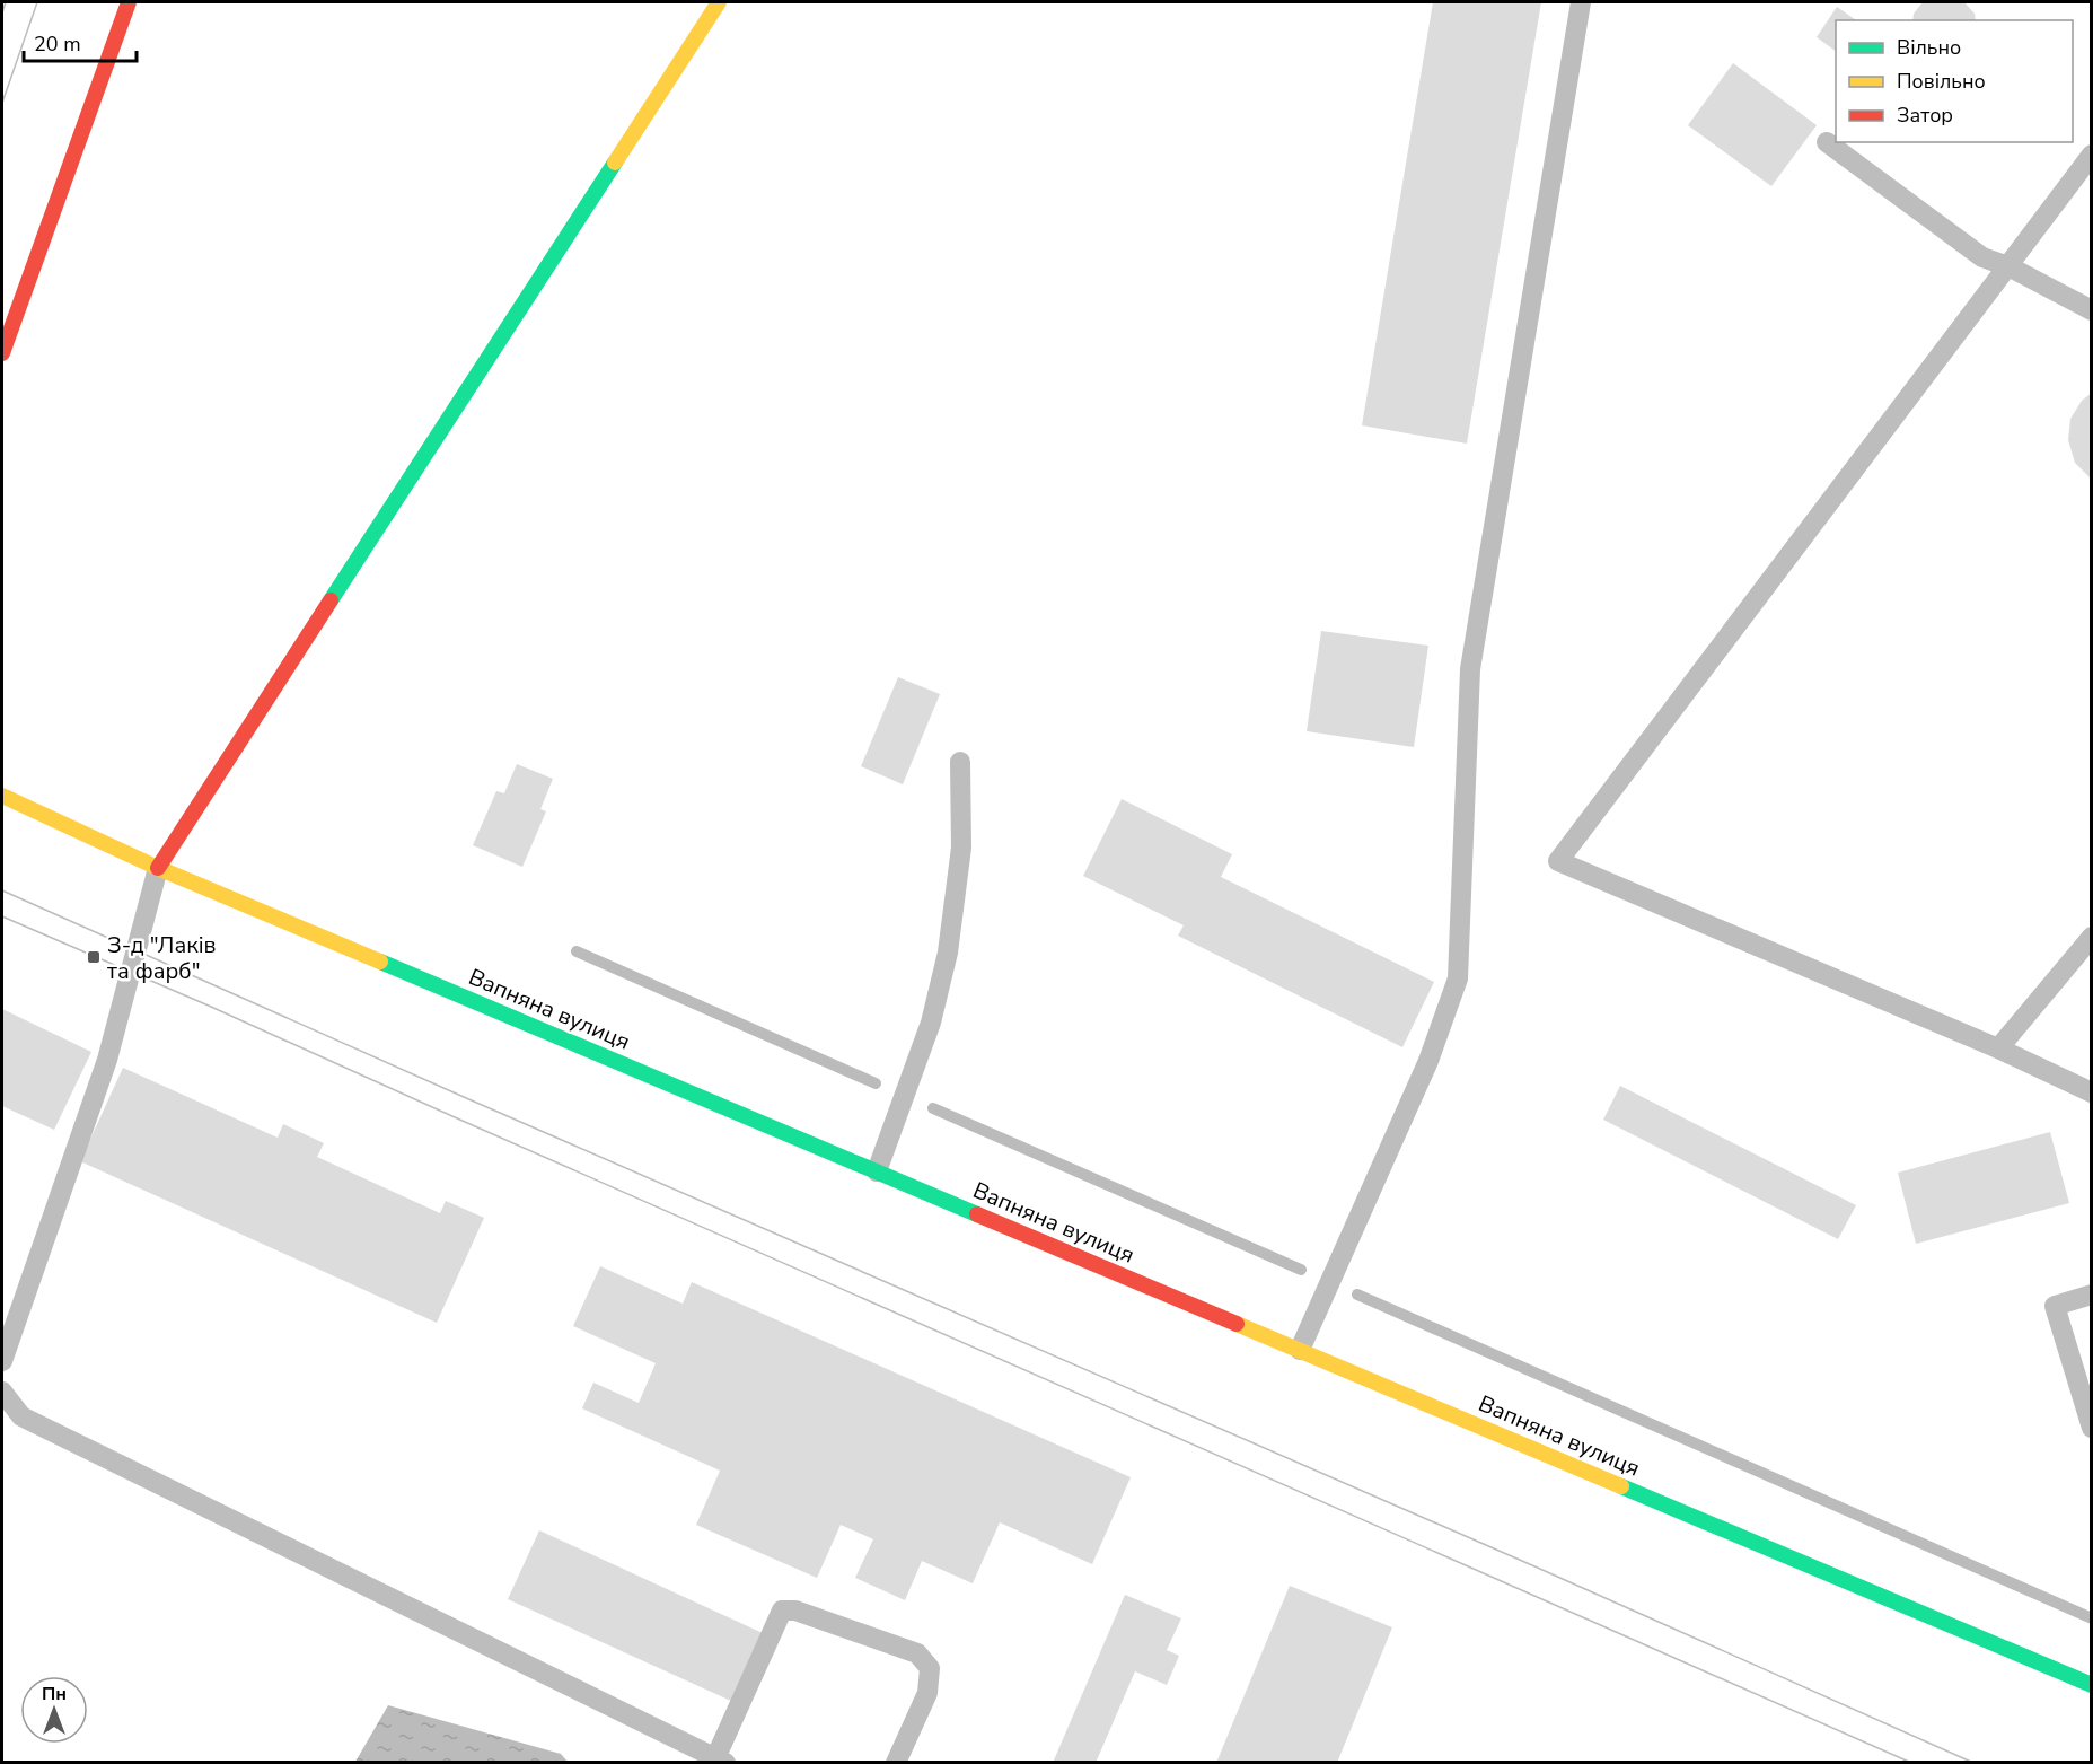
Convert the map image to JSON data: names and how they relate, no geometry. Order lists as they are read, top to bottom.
{
  "streets": {
    "street": ["Вапняна вулиця"]
  },
  "places": {
    "transit": ["З-д \"Лаків та фарб\""]
  },
  "legend": ["Вільно", "Повільно", "Затор"],
  "scale_bar": "20 m",
  "north": "top"
}
